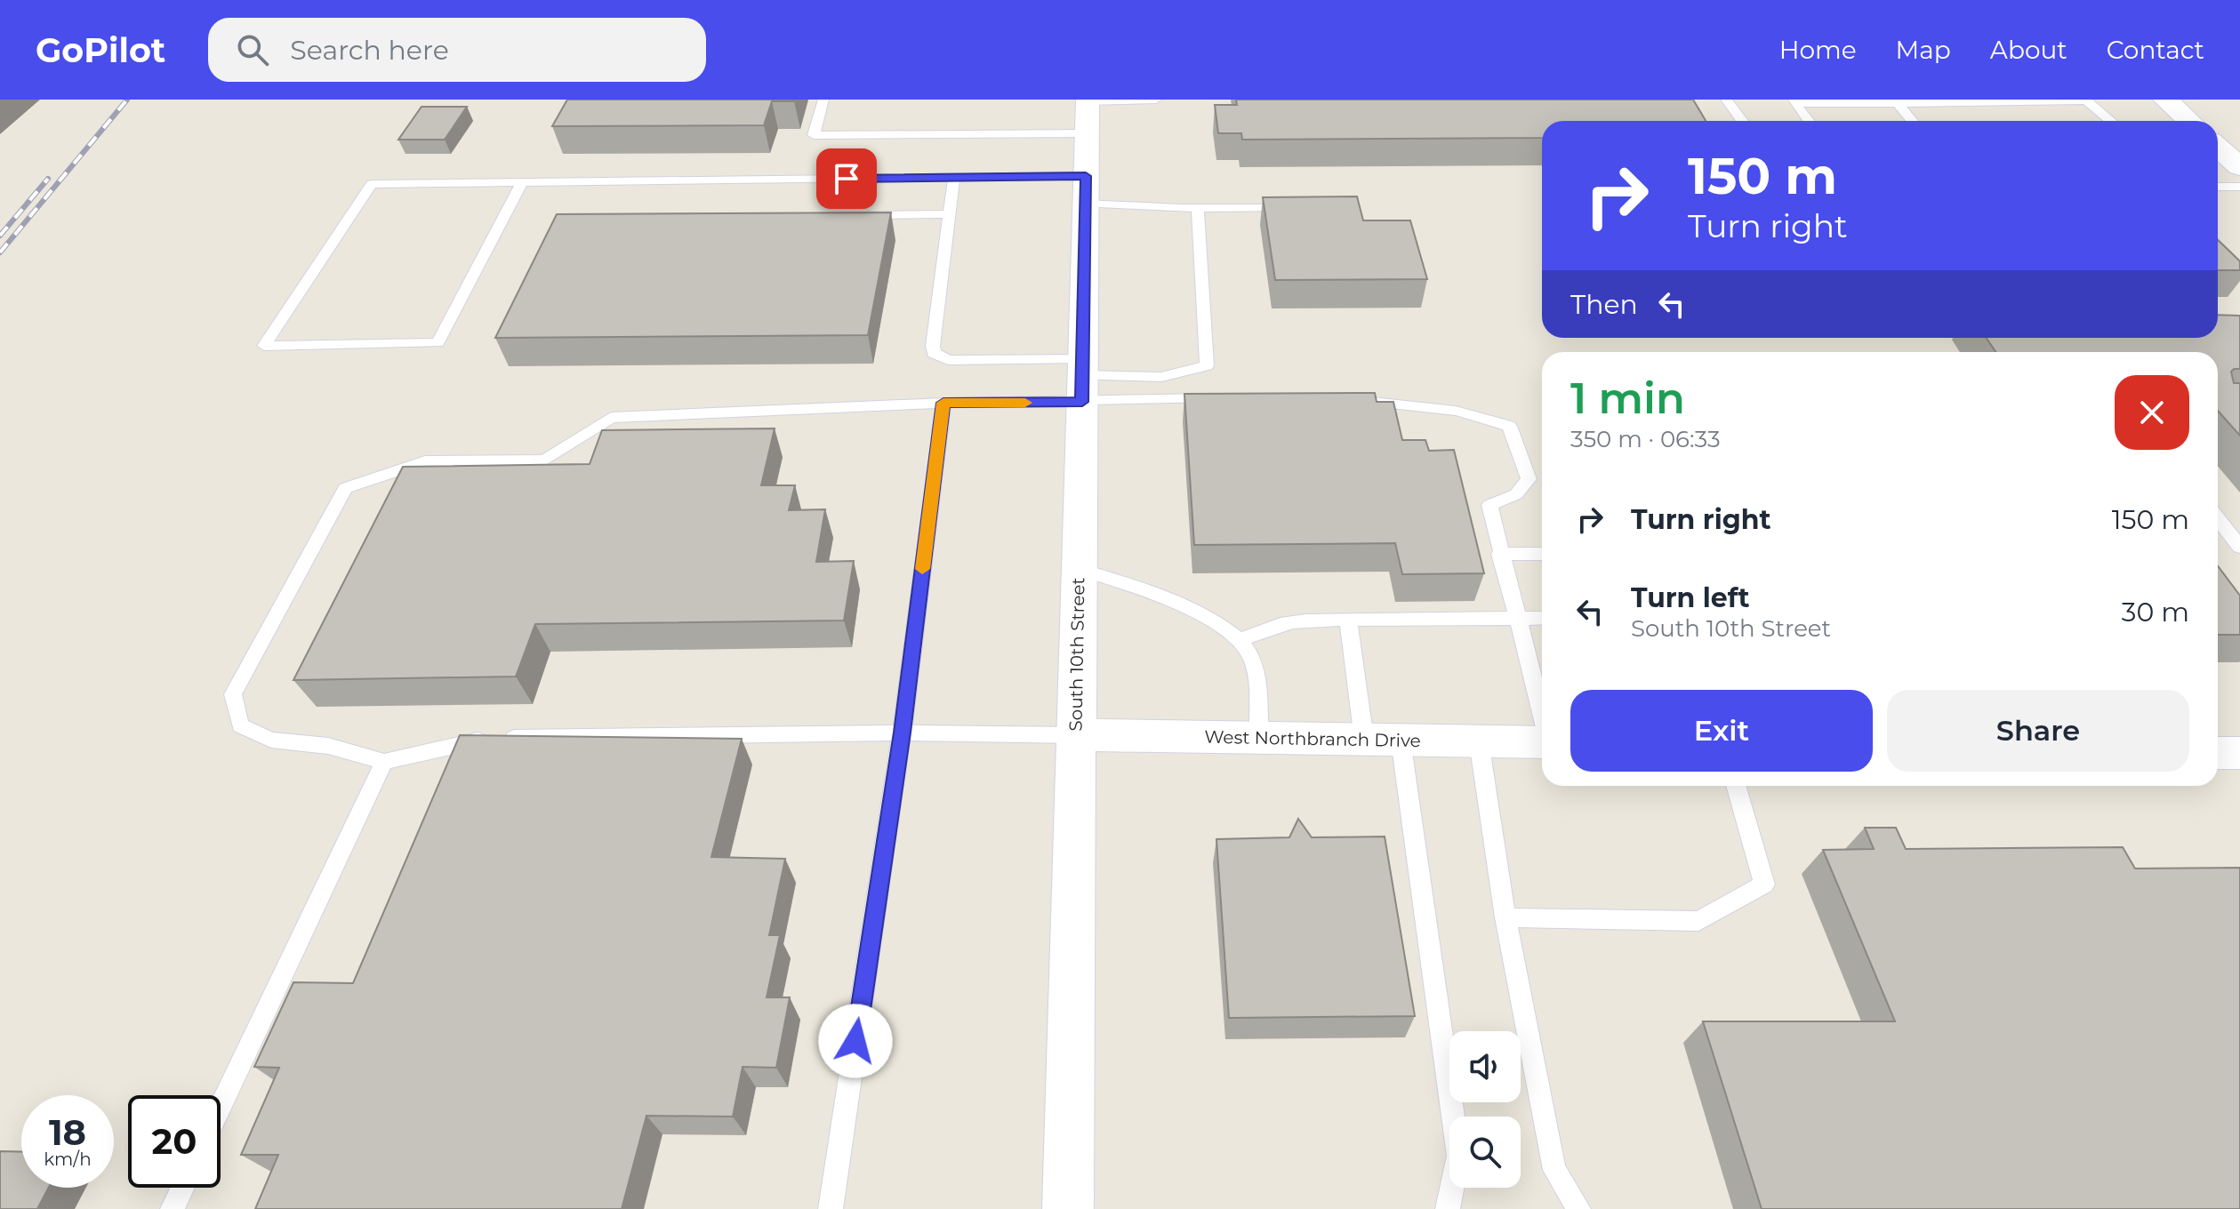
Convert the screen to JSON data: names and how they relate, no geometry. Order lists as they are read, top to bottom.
{
  "streets": {
    "street": ["South 10th Street", "West Northbranch Drive"]
  },
  "crossings": [
    ["South 10th Street", "West Northbranch Drive"]
  ],
  "page": {
    "header": "GoPilot",
    "search": "Search here",
    "nav": [
      "Home",
      "Map",
      "About",
      "Contact"
    ],
    "turn": ["150 m", "Turn right"],
    "then": "Then",
    "heading": ["1 min", "350 m · 06:33"],
    "list": [
      {
        "name": "Turn right",
        "value": "150 m"
      },
      {
        "name": "Turn left",
        "note": "South 10th Street",
        "value": "30 m"
      }
    ],
    "buttons": ["Exit", "Share"],
    "speed": "18 km/h",
    "limit": "20"
  }
}
